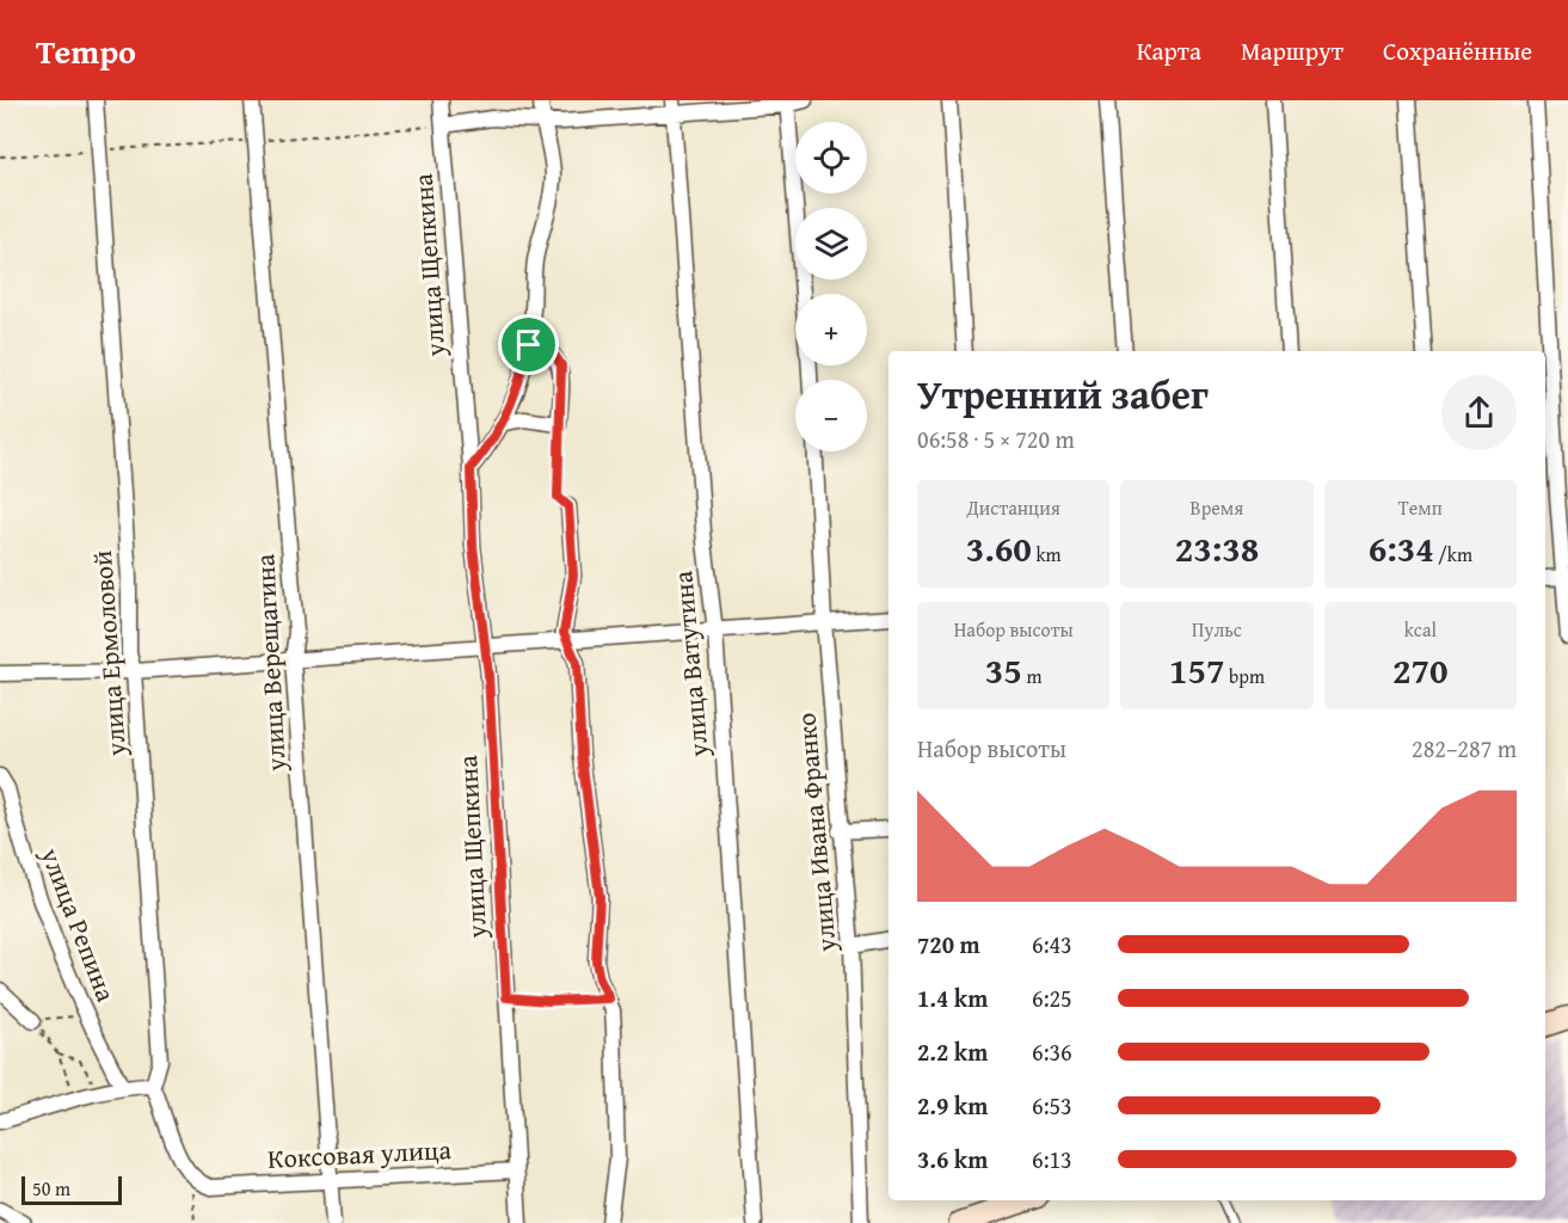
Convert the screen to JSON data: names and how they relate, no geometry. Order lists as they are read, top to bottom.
{
  "streets": {
    "street": [
      "улица Щепкина",
      "улица Ермоловой",
      "улица Верещагина",
      "улица Ватутина",
      "улица Ивана Франко",
      "улица Репина",
      "Коксовая улица"
    ]
  },
  "crossings": [
    ["улица Щепкина", "Коксовая улица"],
    ["улица Верещагина", "Коксовая улица"]
  ],
  "scale_bar": "50 m",
  "page": {
    "header": "Tempo",
    "nav": ["Карта", "Маршрут", "Сохранённые"],
    "map_buttons": ["+", "−"],
    "heading": ["Утренний забег", "06:58 · 5 × 720 m"],
    "stats": [
      ["Дистанция", "3.60 km"],
      ["Время", "23:38"],
      ["Темп", "6:34 /km"],
      ["Набор высоты", "35 m"],
      ["Пульс", "157 bpm"],
      ["kcal", "270"]
    ],
    "chart": ["Набор высоты", "282–287 m"],
    "list": [
      {
        "name": "720 m",
        "note": "6:43"
      },
      {
        "name": "1.4 km",
        "note": "6:25"
      },
      {
        "name": "2.2 km",
        "note": "6:36"
      },
      {
        "name": "2.9 km",
        "note": "6:53"
      },
      {
        "name": "3.6 km",
        "note": "6:13"
      }
    ],
    "scale": "50 m"
  }
}
